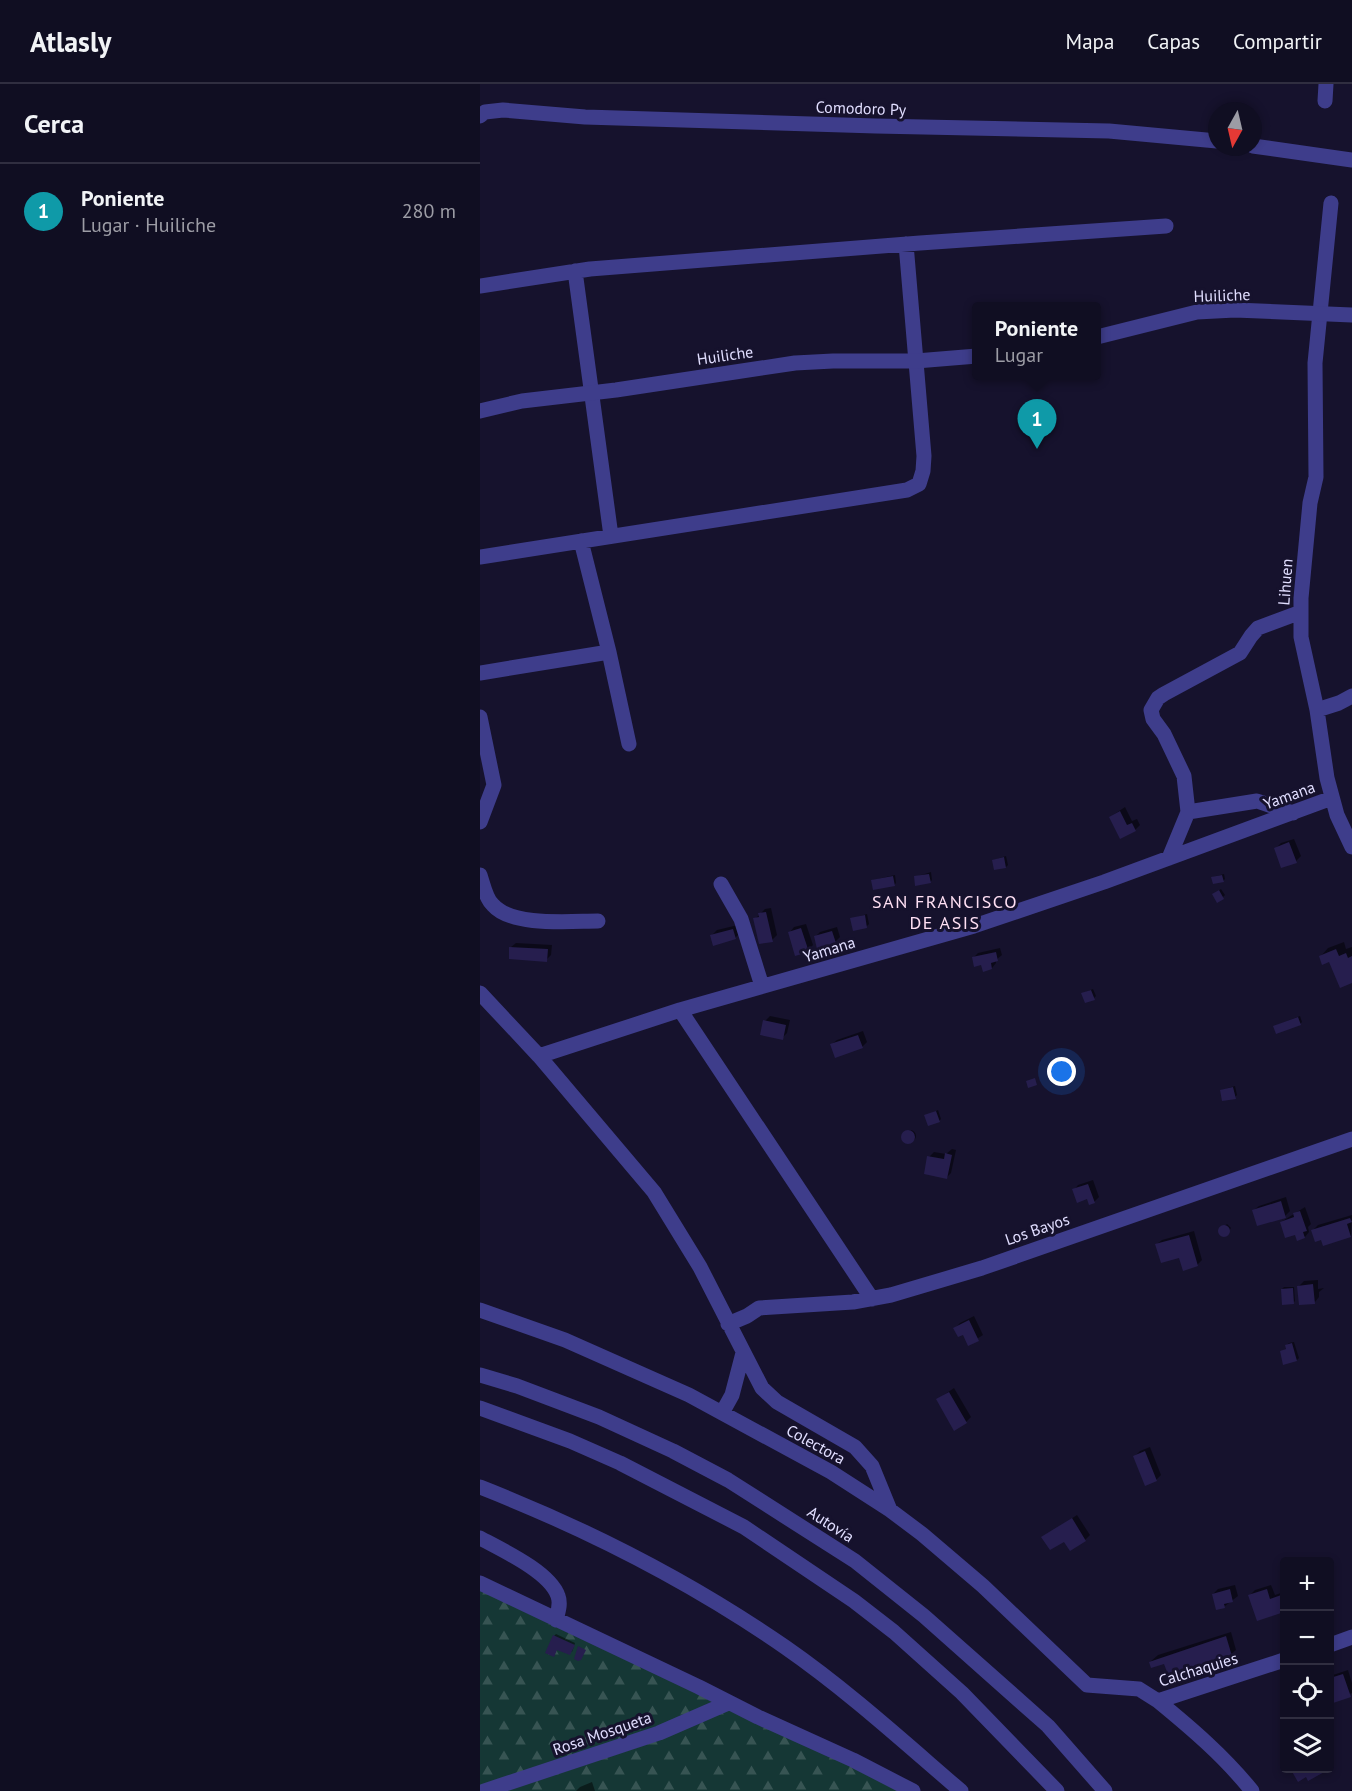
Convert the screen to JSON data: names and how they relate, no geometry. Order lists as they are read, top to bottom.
{
  "streets": {
    "street": [
      "Comodoro Py",
      "Huiliche",
      "Lihuen",
      "Yamana",
      "Los Bayos",
      "Colectora",
      "Autovía",
      "Calchaquies",
      "Rosa Mosqueta"
    ]
  },
  "crossings": [
    ["Huiliche", "Lihuen"],
    ["Lihuen", "Yamana"],
    ["Colectora", "Calchaquies"]
  ],
  "districts": ["SAN FRANCISCO DE ASIS"],
  "north": "bottom",
  "page": {
    "header": "Atlasly",
    "nav": ["Mapa", "Capas", "Compartir"],
    "heading": "Cerca",
    "list": [
      {
        "mark": "1",
        "name": "Poniente",
        "note": "Lugar · Huiliche",
        "value": "280 m"
      }
    ],
    "popup": ["Poniente", "Lugar"],
    "pins": "1",
    "map_buttons": ["+", "−"]
  }
}
